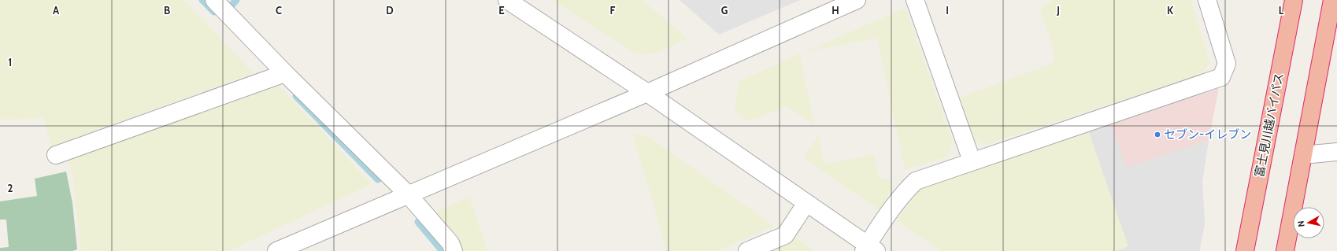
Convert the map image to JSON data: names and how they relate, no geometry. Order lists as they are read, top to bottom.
{
  "streets": {
    "highway": ["富士見川越バイパス"]
  },
  "places": ["セブン-イレブン"],
  "north": "left",
  "grid": {
    "columns": [
      "A",
      "B",
      "C",
      "D",
      "E",
      "F",
      "G",
      "H",
      "I",
      "J",
      "K",
      "L"
    ],
    "rows": ["1", "2"]
  }
}
